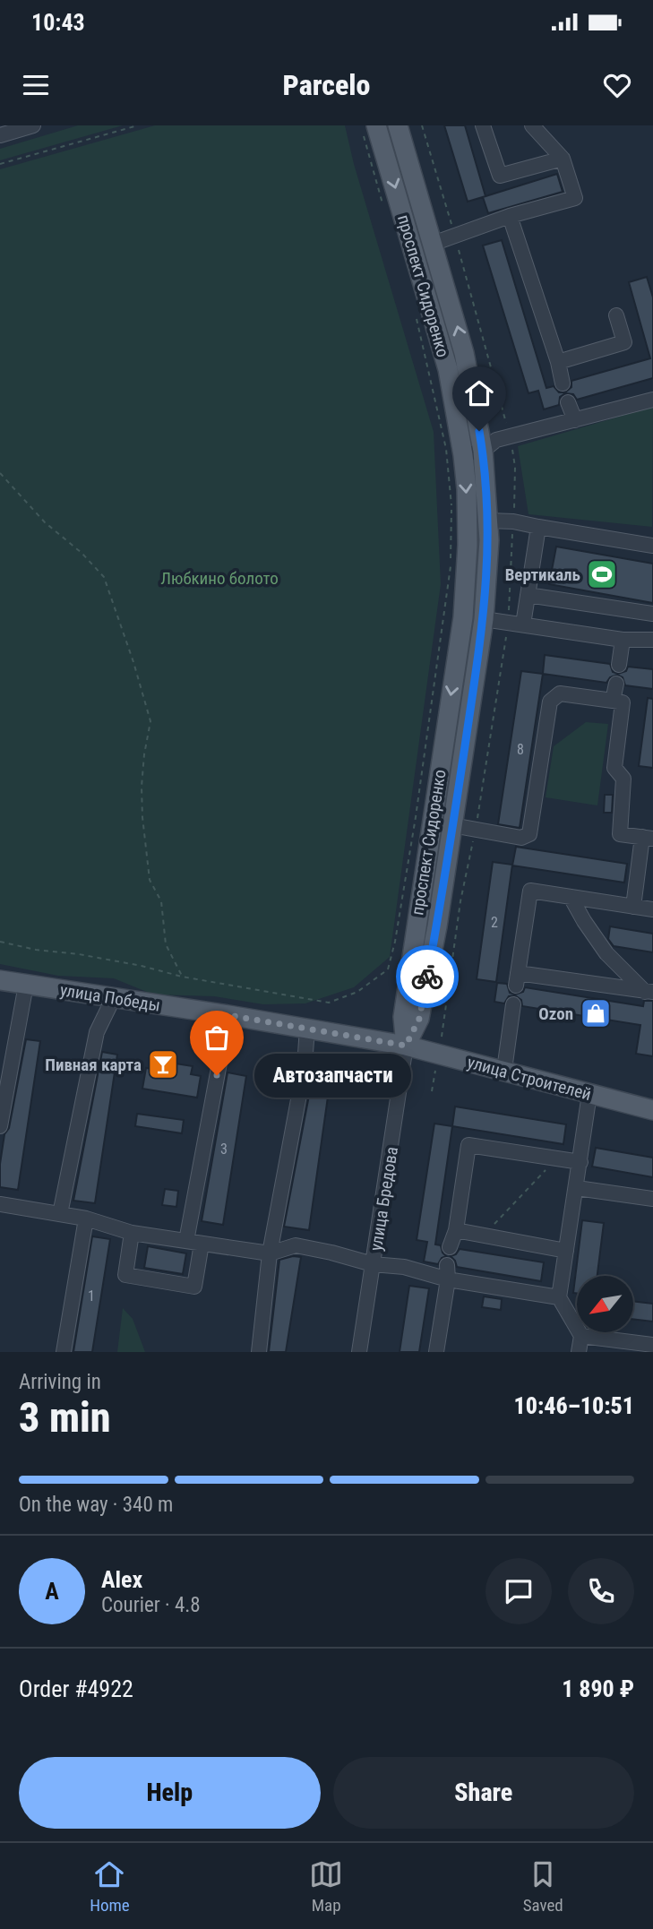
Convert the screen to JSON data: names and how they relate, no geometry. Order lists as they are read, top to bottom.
{
  "streets": {
    "main road": ["проспект Сидоренко", "улица Победы", "улица Строителей"],
    "street": ["улица Бредова"]
  },
  "crossings": [
    ["проспект Сидоренко", "улица Победы"],
    ["проспект Сидоренко", "улица Строителей"],
    ["проспект Сидоренко", "улица Бредова"],
    ["улица Победы", "улица Строителей"],
    ["улица Победы", "улица Бредова"],
    ["улица Строителей", "улица Бредова"]
  ],
  "parks": ["Любкино болото"],
  "places": {
    "sports": ["Вертикаль"],
    "shop": ["Ozon"],
    "bar": ["Пивная карта"],
    "other": ["Автозапчасти"]
  },
  "house_numbers": [
    "8",
    "2",
    "3",
    "1"
  ],
  "north": "bottom left",
  "page": {
    "status": "10:43",
    "header": "Parcelo",
    "bubble": "Автозапчасти",
    "heading": ["3 min", "Arriving in", "10:46–10:51"],
    "panel": [
      "Alex",
      "Courier · 4.8",
      "Order #4922",
      "1 890 ₽"
    ],
    "bar": "On the way · 340 m",
    "round": "A",
    "buttons": ["Help", "Share"],
    "tabs": ["Home", "Map", "Saved"]
  }
}
